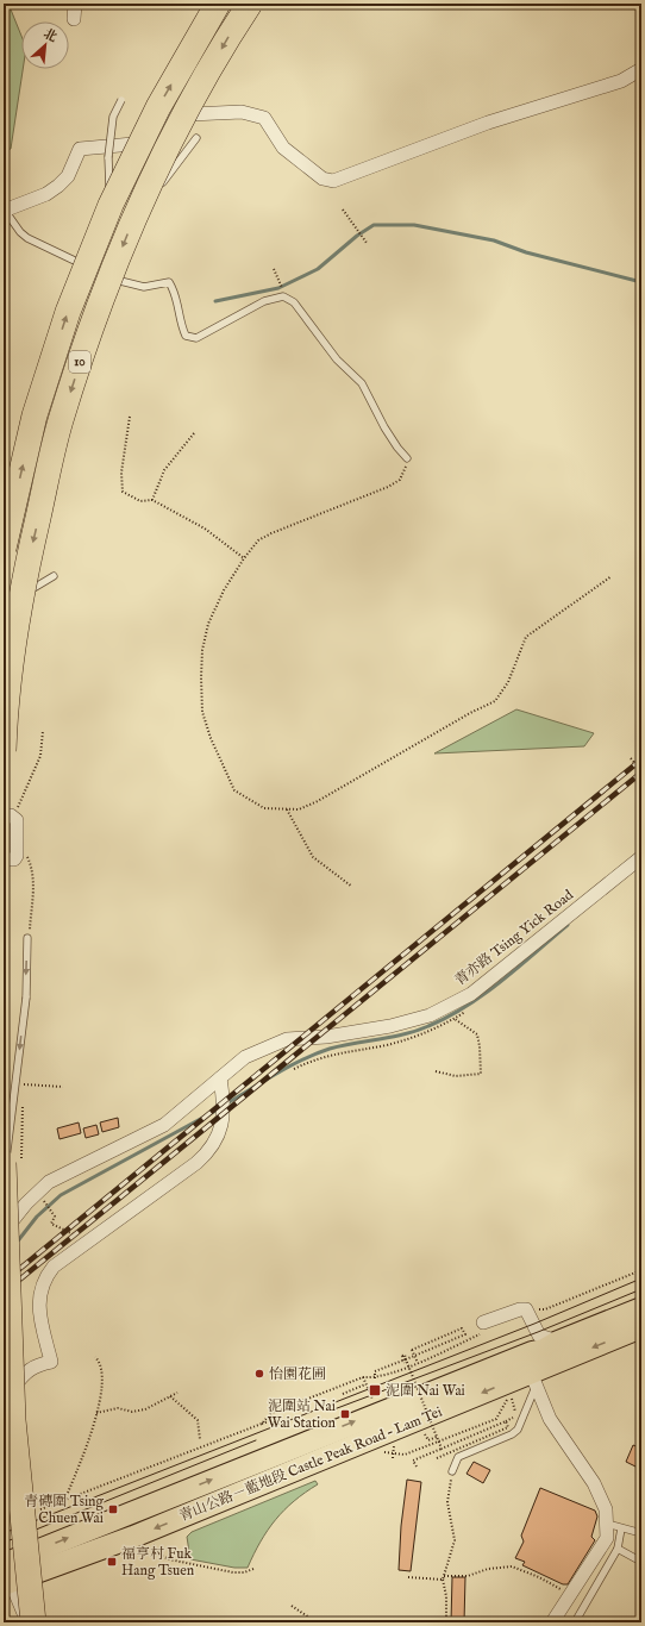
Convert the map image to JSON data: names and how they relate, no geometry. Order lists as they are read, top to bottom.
{
  "streets": {
    "highway": ["10"],
    "main road": ["青山公路－藍地段 Castle Peak Road – Lam Tei"],
    "street": ["青亦路 Tsing Yick Road"]
  },
  "places": {
    "other": ["怡園花圃"],
    "transit": [
      "泥圍 Nai Wai",
      "泥圍站 Nai Wai Station",
      "青磚圍 Tsing Chuen Wai",
      "福亨村 Fuk Hang Tsuen"
    ]
  },
  "north": "top right"
}
